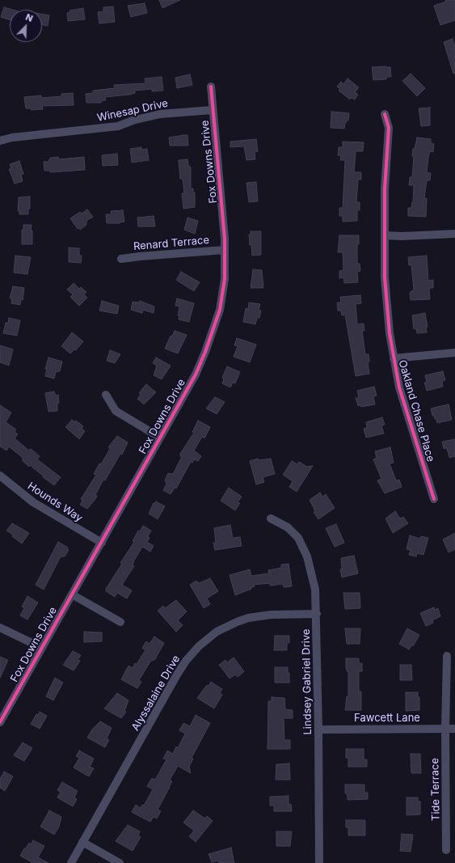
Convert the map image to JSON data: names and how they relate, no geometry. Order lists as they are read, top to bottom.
{
  "streets": {
    "street": [
      "Winesap Drive",
      "Fox Downs Drive",
      "Renard Terrace",
      "Oakland Chase Place",
      "Hounds Way",
      "Lindsey Gabriel Drive",
      "Alyssalaine Drive",
      "Fawcett Lane",
      "Tide Terrace"
    ]
  },
  "crossings": [
    ["Winesap Drive", "Fox Downs Drive"],
    ["Fox Downs Drive", "Renard Terrace"],
    ["Fox Downs Drive", "Hounds Way"],
    ["Lindsey Gabriel Drive", "Alyssalaine Drive"],
    ["Lindsey Gabriel Drive", "Fawcett Lane"],
    ["Fawcett Lane", "Tide Terrace"]
  ],
  "north": "top right"
}
